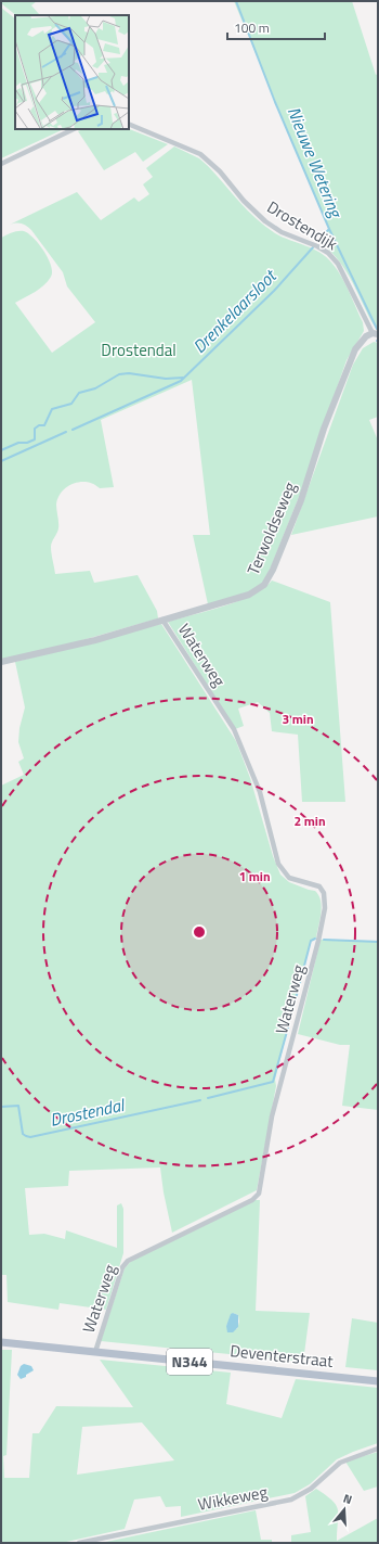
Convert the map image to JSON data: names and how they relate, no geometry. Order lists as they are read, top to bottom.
{
  "streets": {
    "main road": ["Deventerstraat", "N344"],
    "street": [
      "Drostendijk",
      "Terwoldseweg",
      "Waterweg",
      "Wikkeweg"
    ]
  },
  "crossings": [
    ["Drostendijk", "Terwoldseweg"],
    ["Terwoldseweg", "Waterweg"],
    ["Waterweg", "Deventerstraat"]
  ],
  "water": ["Nieuwe Wetering", "Drenkelaarsloot", "Drostendal"],
  "parks": ["Drostendal"],
  "scale_bar": "100 m",
  "north": "top",
  "rings": ["3 min", "2 min", "1 min"]
}
